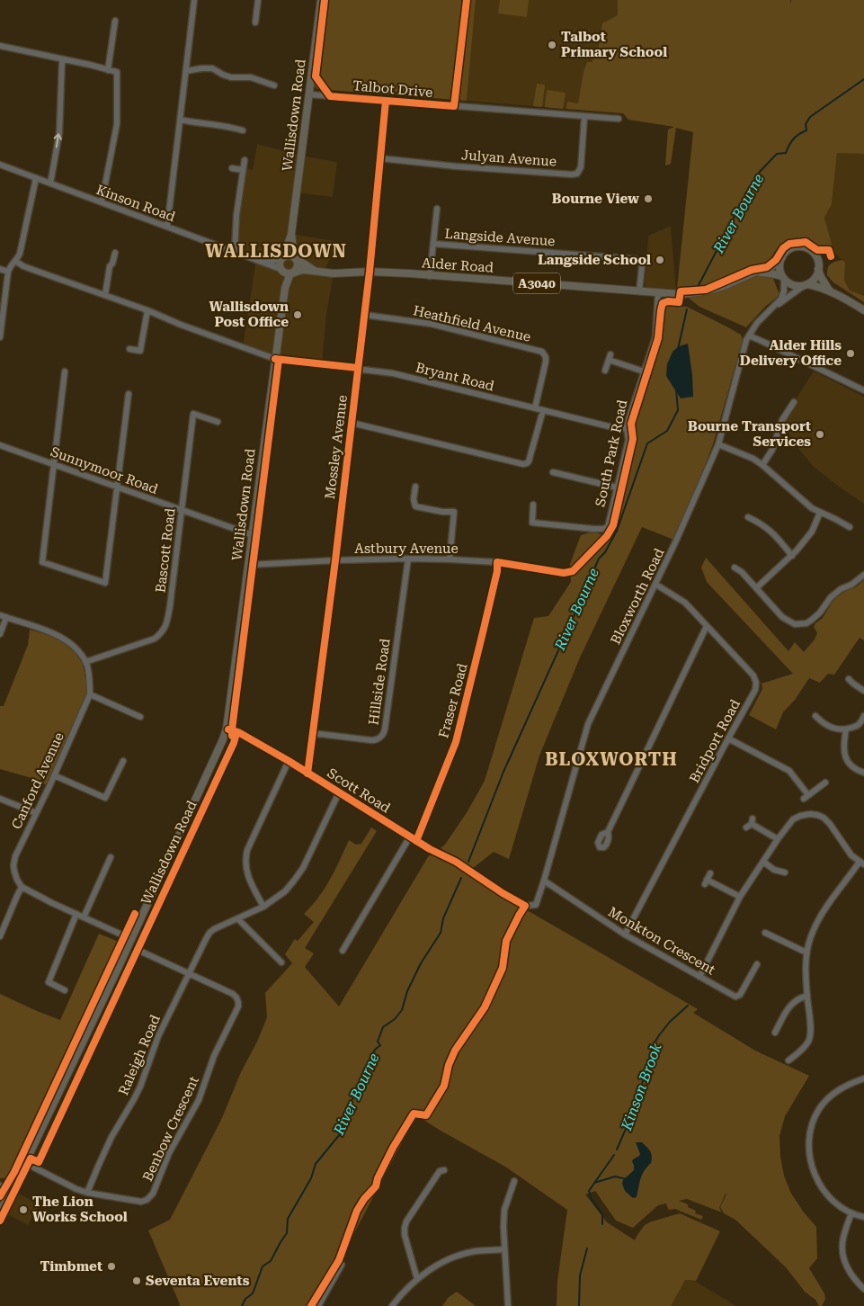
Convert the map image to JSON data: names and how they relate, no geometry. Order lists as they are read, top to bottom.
{
  "streets": {
    "main road": ["Wallisdown Road", "Alder Road", "A3040"],
    "street": [
      "Talbot Drive",
      "Julyan Avenue",
      "Kinson Road",
      "Langside Avenue",
      "Heathfield Avenue",
      "Bryant Road",
      "Mossley Avenue",
      "South Park Road",
      "Sunnymoor Road",
      "Astbury Avenue",
      "Bascott Road",
      "Bloxworth Road",
      "Hillside Road",
      "Fraser Road",
      "Bridport Road",
      "Canford Avenue",
      "Scott Road",
      "Monkton Crescent",
      "Raleigh Road",
      "Benbow Crescent"
    ]
  },
  "crossings": [
    ["Talbot Drive", "Wallisdown Road"],
    ["Talbot Drive", "Julyan Avenue"],
    ["Talbot Drive", "Mossley Avenue"],
    ["Wallisdown Road", "Kinson Road"],
    ["Wallisdown Road", "Alder Road"],
    ["Wallisdown Road", "Bryant Road"],
    ["Wallisdown Road", "Sunnymoor Road"],
    ["Wallisdown Road", "Astbury Avenue"],
    ["Wallisdown Road", "Scott Road"],
    ["Wallisdown Road", "Benbow Crescent"],
    ["Julyan Avenue", "Mossley Avenue"],
    ["Kinson Road", "Alder Road"],
    ["Langside Avenue", "Alder Road"],
    ["Alder Road", "A3040"],
    ["Alder Road", "Mossley Avenue"],
    ["Alder Road", "South Park Road"],
    ["Alder Road", "Bloxworth Road"],
    ["A3040", "Bloxworth Road"],
    ["Heathfield Avenue", "Bryant Road"],
    ["Heathfield Avenue", "Mossley Avenue"],
    ["Bryant Road", "Mossley Avenue"],
    ["Bryant Road", "South Park Road"],
    ["Mossley Avenue", "Astbury Avenue"],
    ["Mossley Avenue", "Hillside Road"],
    ["Mossley Avenue", "Scott Road"],
    ["Sunnymoor Road", "Bascott Road"],
    ["Astbury Avenue", "Hillside Road"],
    ["Astbury Avenue", "Fraser Road"],
    ["Bascott Road", "Canford Avenue"],
    ["Bloxworth Road", "Bridport Road"],
    ["Bloxworth Road", "Monkton Crescent"],
    ["Fraser Road", "Scott Road"],
    ["Bridport Road", "Monkton Crescent"],
    ["Scott Road", "Raleigh Road"],
    ["Raleigh Road", "Benbow Crescent"]
  ],
  "districts": ["WALLISDOWN", "BLOXWORTH"],
  "water": ["River Bourne", "Kinson Brook"],
  "places": [
    "Talbot Primary School",
    "Bourne View",
    "Langside School",
    "Wallisdown Post Office",
    "Alder Hills Delivery Office",
    "Bourne Transport Services",
    "The Lion Works School",
    "Timbmet",
    "Seventa Events"
  ]
}
